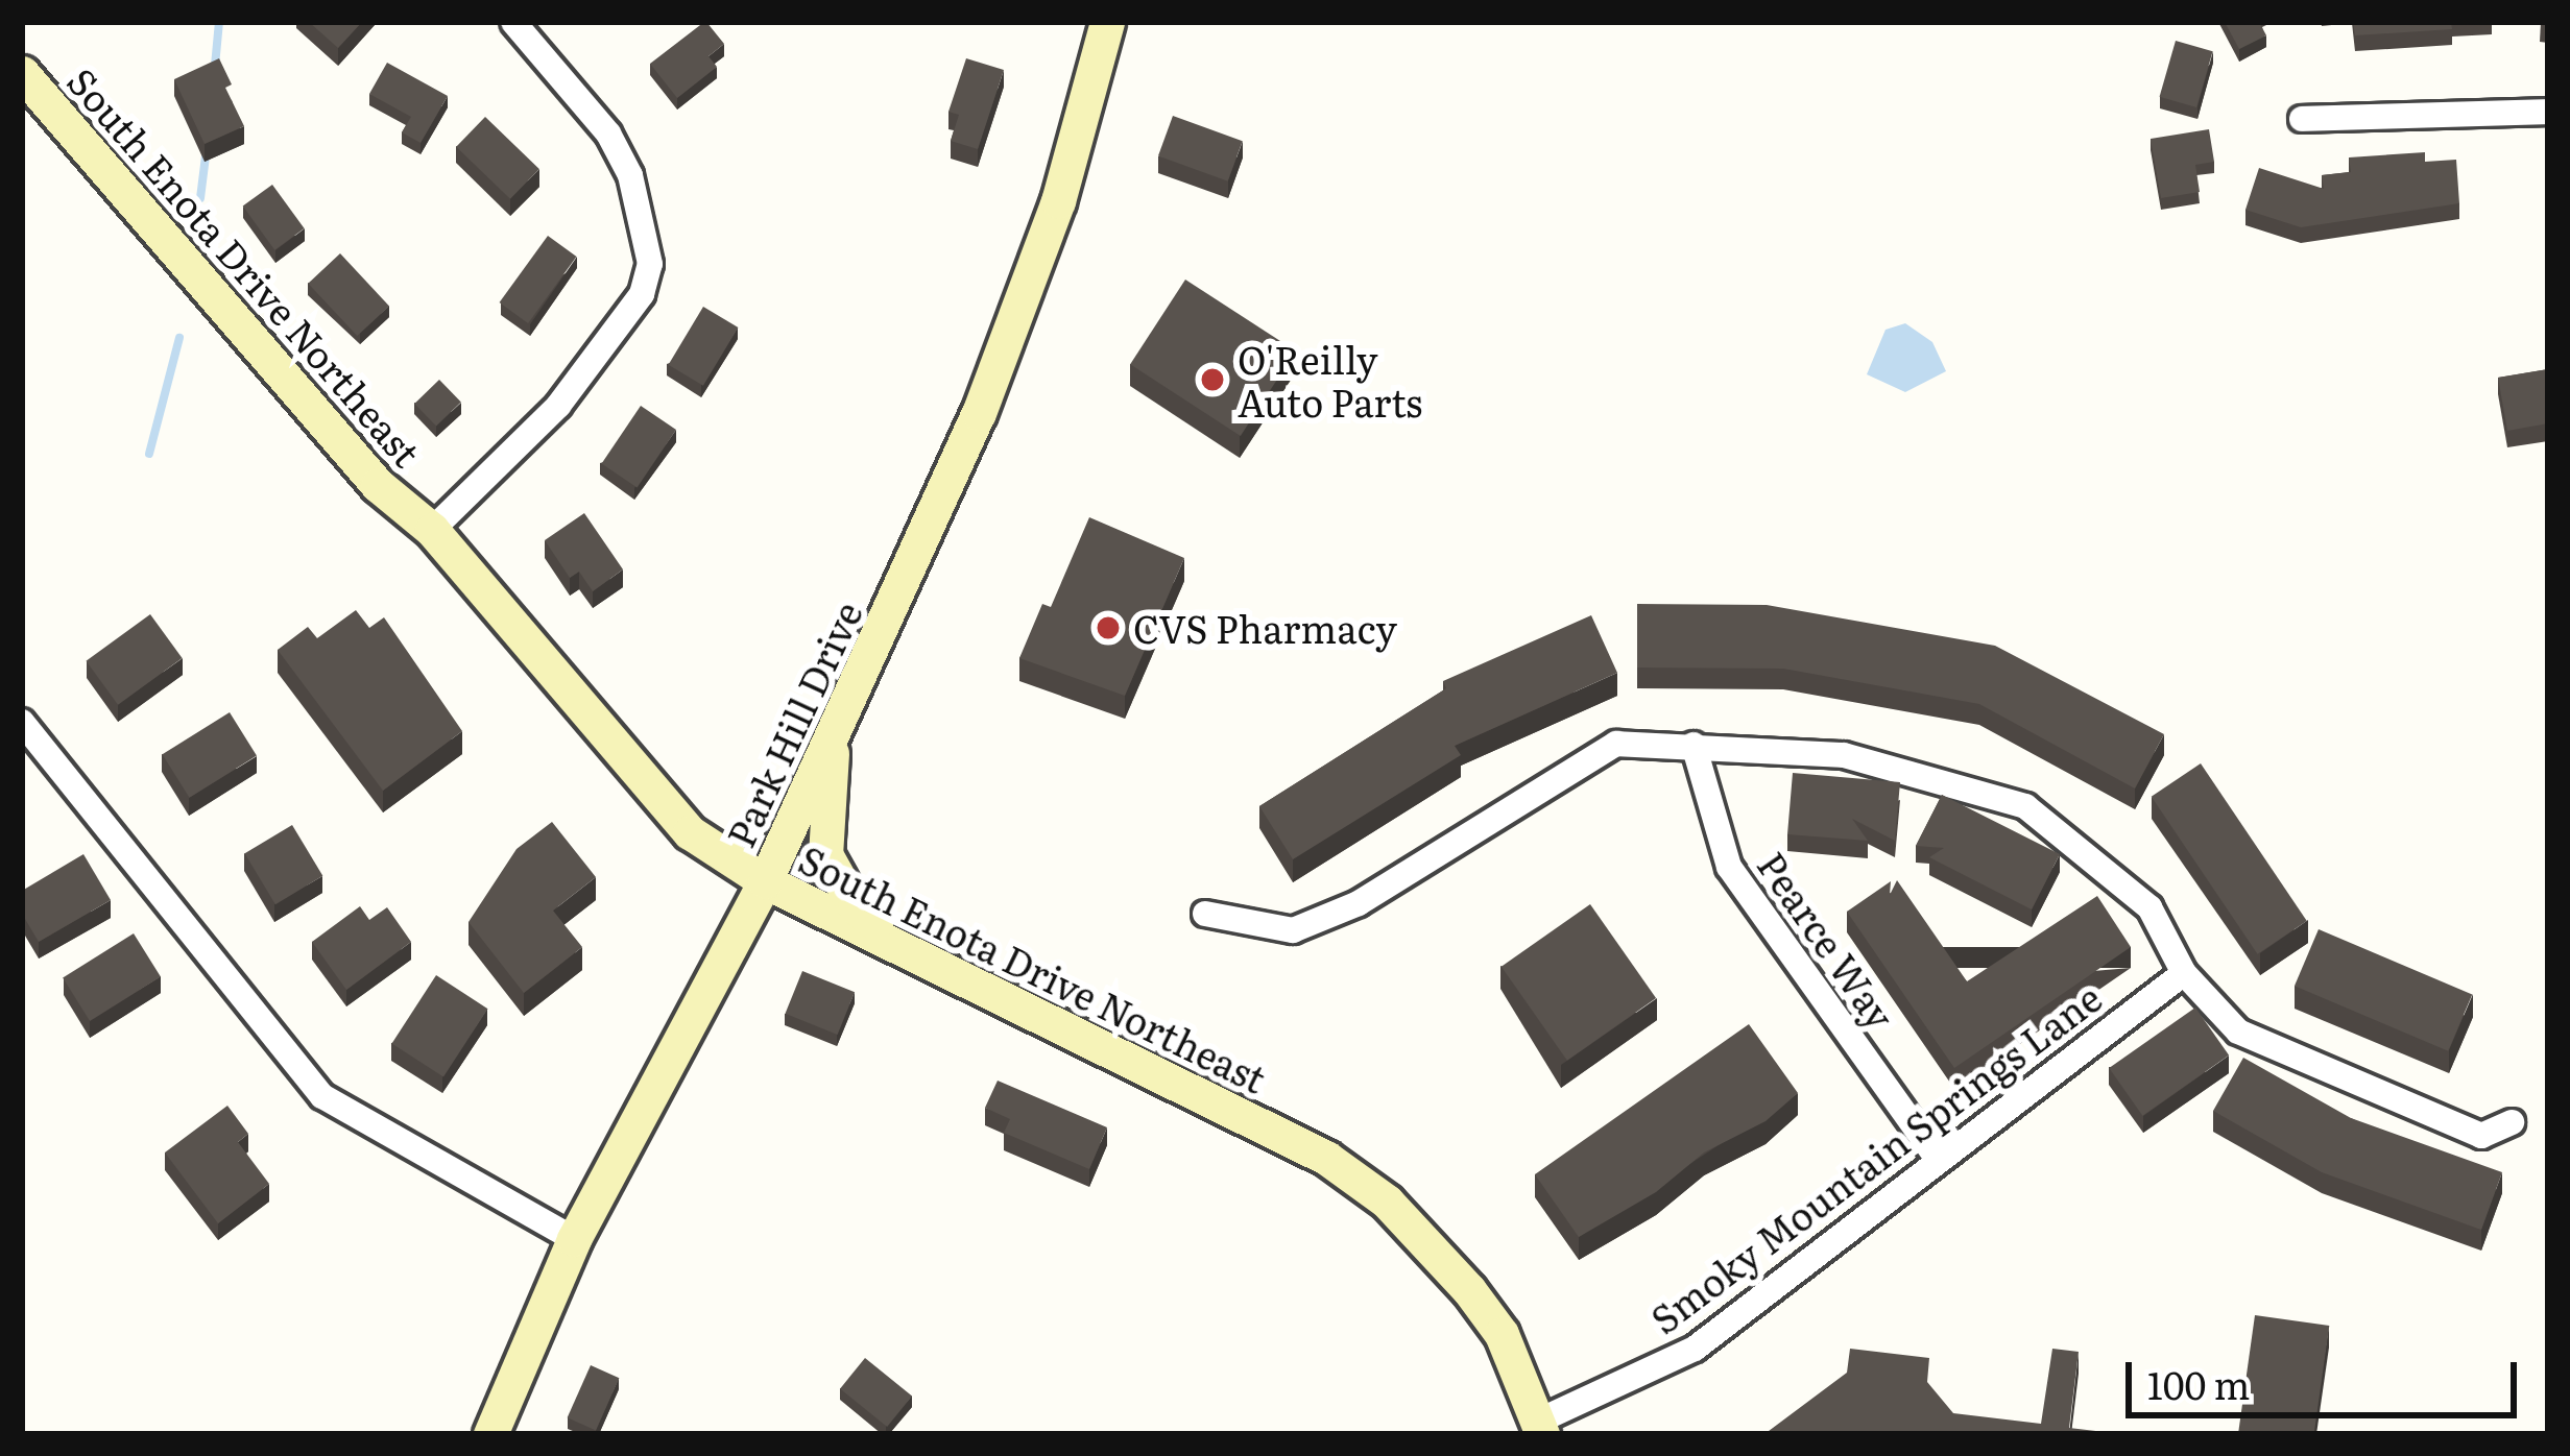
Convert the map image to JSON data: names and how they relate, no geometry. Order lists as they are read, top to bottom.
{
  "streets": {
    "main road": ["South Enota Drive Northeast", "Park Hill Drive"],
    "street": ["Pearce Way", "Smoky Mountain Springs Lane"]
  },
  "crossings": [
    ["South Enota Drive Northeast", "Park Hill Drive"],
    ["South Enota Drive Northeast", "Smoky Mountain Springs Lane"],
    ["Pearce Way", "Smoky Mountain Springs Lane"]
  ],
  "places": ["O'Reilly Auto Parts", "CVS Pharmacy"],
  "scale_bar": "100 m"
}
